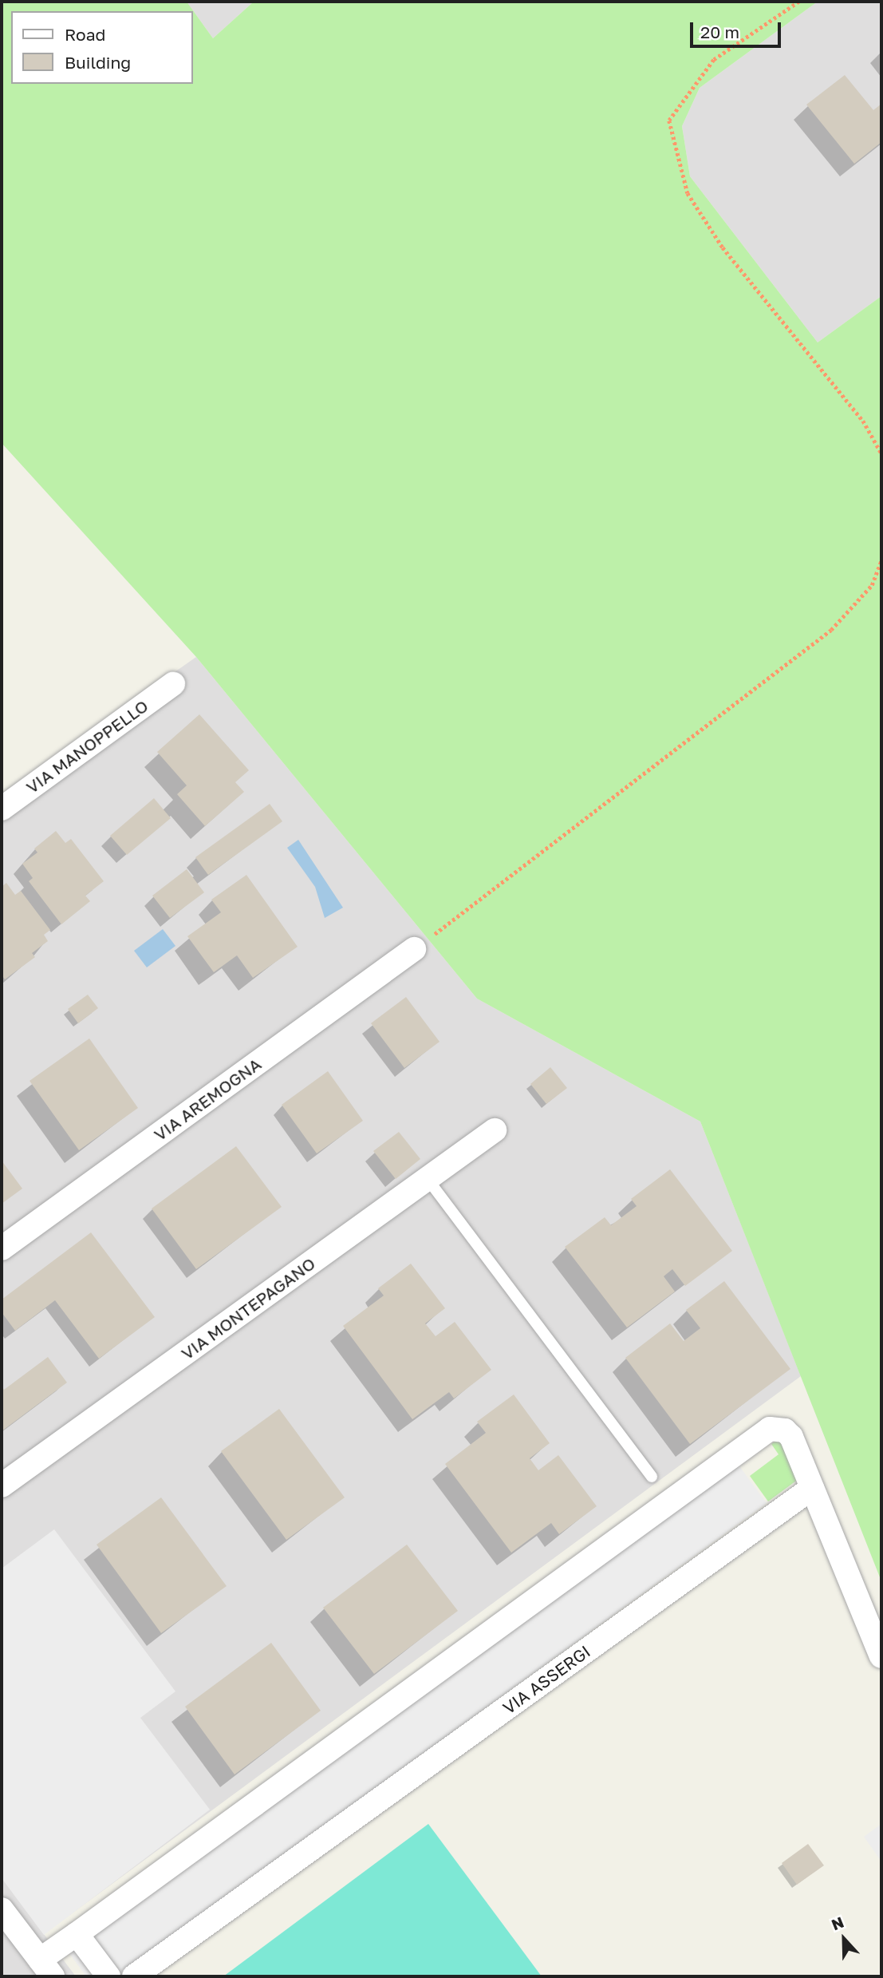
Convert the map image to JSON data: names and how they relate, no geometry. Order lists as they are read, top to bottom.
{
  "streets": {
    "street": [
      "VIA MANOPPELLO",
      "VIA AREMOGNA",
      "VIA MONTEPAGANO",
      "VIA ASSERGI"
    ]
  },
  "legend": ["Road", "Building"],
  "scale_bar": "20 m",
  "north": "top"
}
